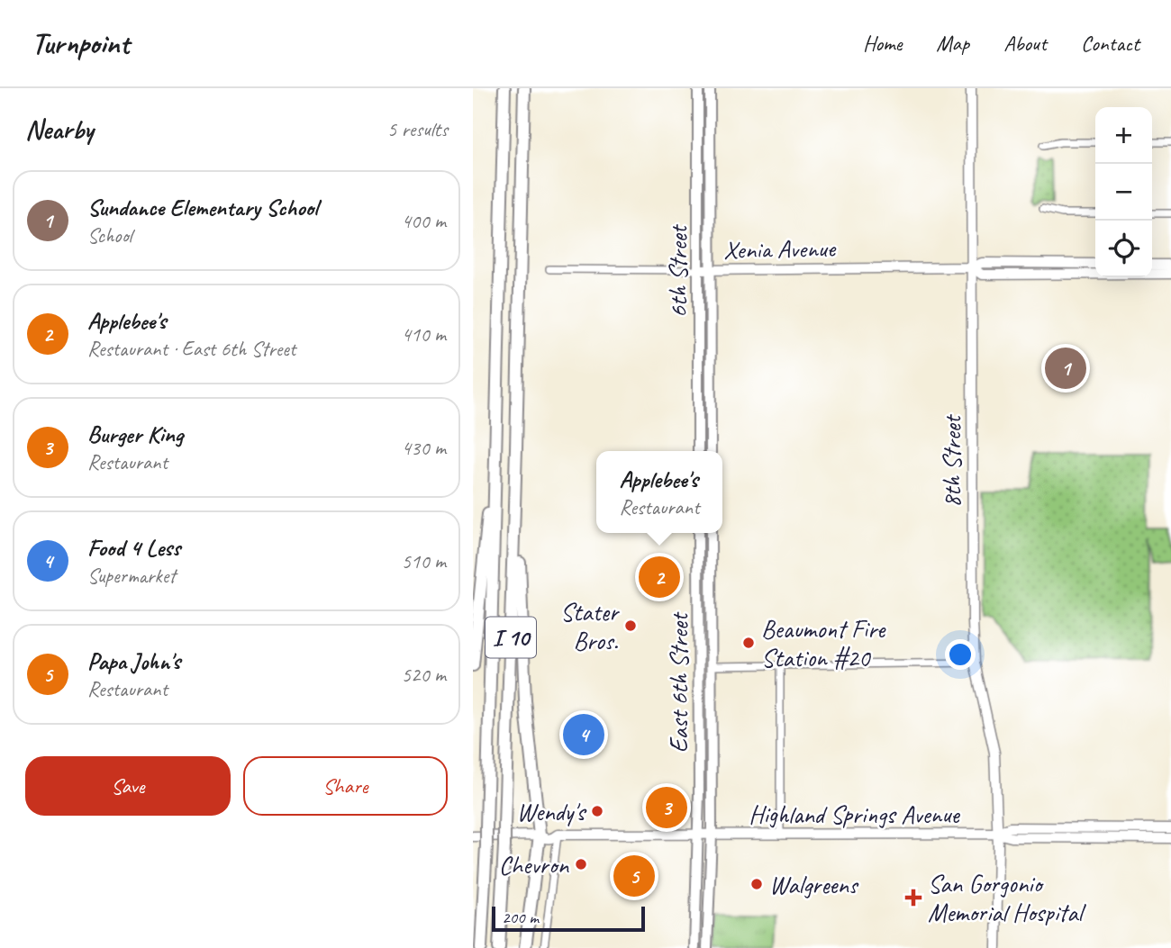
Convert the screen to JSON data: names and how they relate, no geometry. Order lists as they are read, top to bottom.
{
  "streets": {
    "highway": ["I 10"],
    "main road": ["6th Street", "East 6th Street"],
    "street": ["Xenia Avenue", "8th Street", "Highland Springs Avenue"]
  },
  "crossings": [
    ["Xenia Avenue", "6th Street"],
    ["Xenia Avenue", "8th Street"],
    ["8th Street", "Highland Springs Avenue"],
    ["East 6th Street", "Highland Springs Avenue"]
  ],
  "places": {
    "other": [
      "Stater Bros.",
      "Beaumont Fire Station #20",
      "Wendy's",
      "Chevron",
      "Walgreens"
    ],
    "health": ["San Gorgonio Memorial Hospital"]
  },
  "scale_bar": "200 m",
  "page": {
    "header": "Turnpoint",
    "nav": [
      "Home",
      "Map",
      "About",
      "Contact"
    ],
    "heading": ["Nearby", "5 results"],
    "map_buttons": ["+", "−"],
    "list": [
      {
        "mark": "1",
        "name": "Sundance Elementary School",
        "note": "School",
        "value": "400 m"
      },
      {
        "mark": "2",
        "name": "Applebee's",
        "note": "Restaurant · East 6th Street",
        "value": "410 m"
      },
      {
        "mark": "3",
        "name": "Burger King",
        "note": "Restaurant",
        "value": "430 m"
      },
      {
        "mark": "4",
        "name": "Food 4 Less",
        "note": "Supermarket",
        "value": "510 m"
      },
      {
        "mark": "5",
        "name": "Papa John's",
        "note": "Restaurant",
        "value": "520 m"
      }
    ],
    "pins": [
      "1",
      "2",
      "4",
      "3",
      "5"
    ],
    "popup": ["Applebee's", "Restaurant"],
    "buttons": ["Save", "Share"],
    "scale": "200 m"
  }
}
